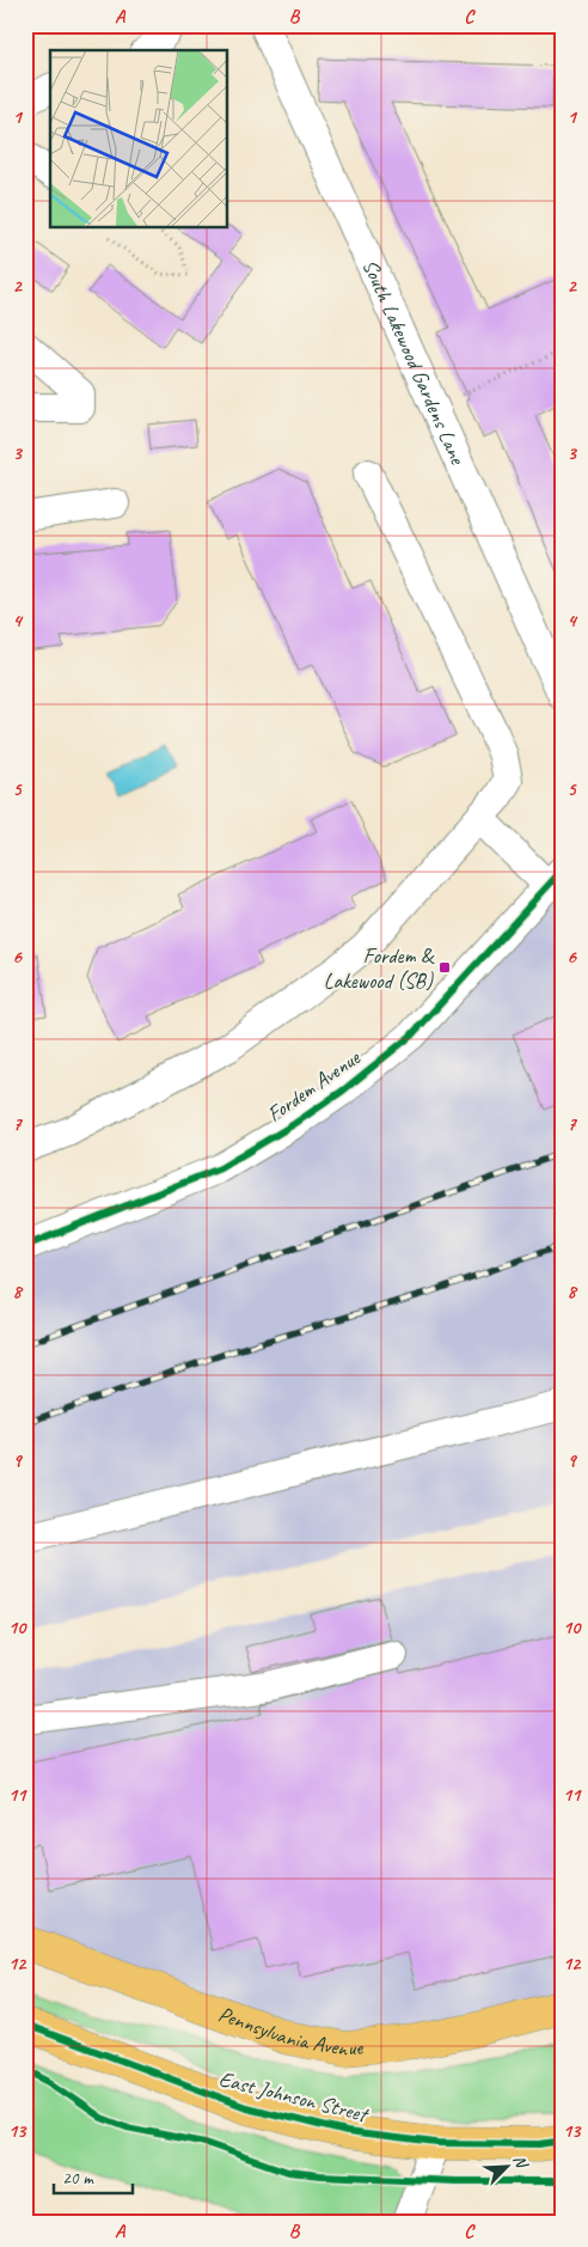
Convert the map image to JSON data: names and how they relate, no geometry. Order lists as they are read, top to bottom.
{
  "streets": {
    "main road": ["Pennsylvania Avenue", "East Johnson Street"],
    "street": ["South Lakewood Gardens Lane", "Fordem Avenue"]
  },
  "places": {
    "transit": ["Fordem & Lakewood (SB)"]
  },
  "scale_bar": "20 m",
  "north": "top right",
  "grid": {
    "columns": ["A", "B", "C"],
    "rows": [
      "1",
      "2",
      "3",
      "4",
      "5",
      "6",
      "7",
      "8",
      "9",
      "10",
      "11",
      "12",
      "13"
    ]
  }
}
